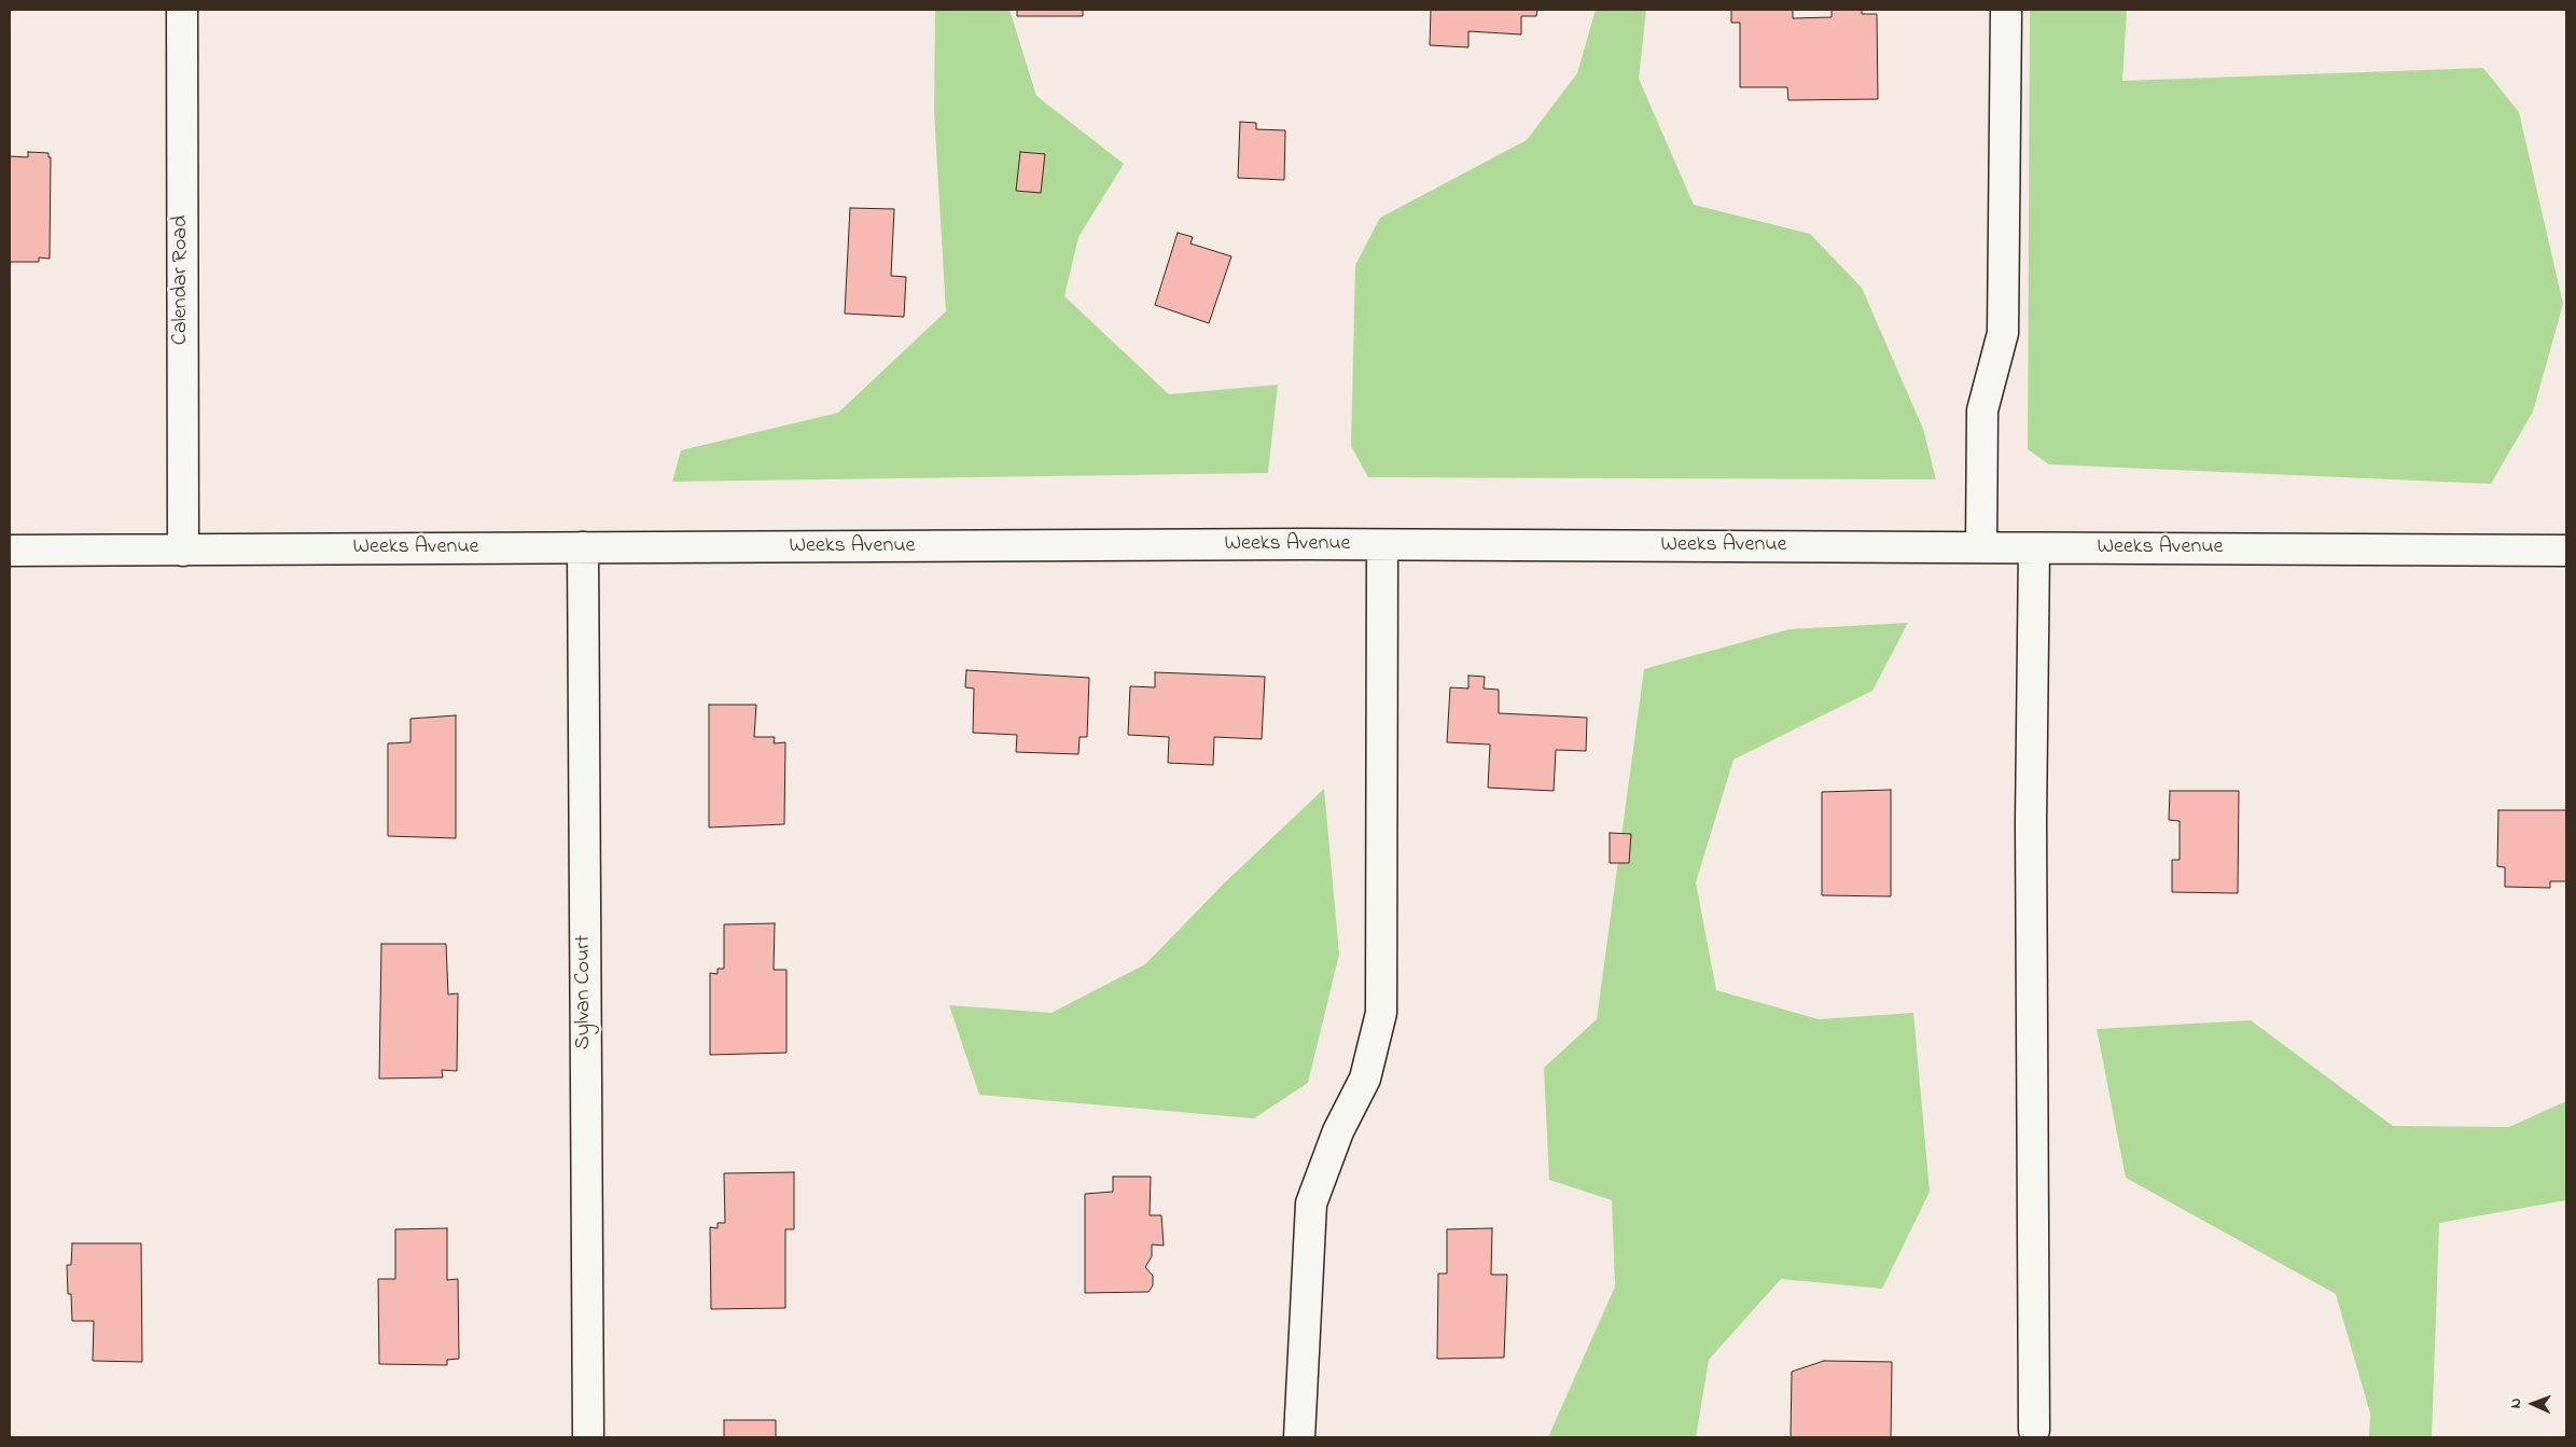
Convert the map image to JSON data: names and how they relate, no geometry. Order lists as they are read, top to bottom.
{
  "streets": {
    "street": ["Calendar Road", "Weeks Avenue", "Sylvan Court"]
  },
  "crossings": [
    ["Calendar Road", "Weeks Avenue"],
    ["Weeks Avenue", "Sylvan Court"]
  ],
  "north": "left"
}
